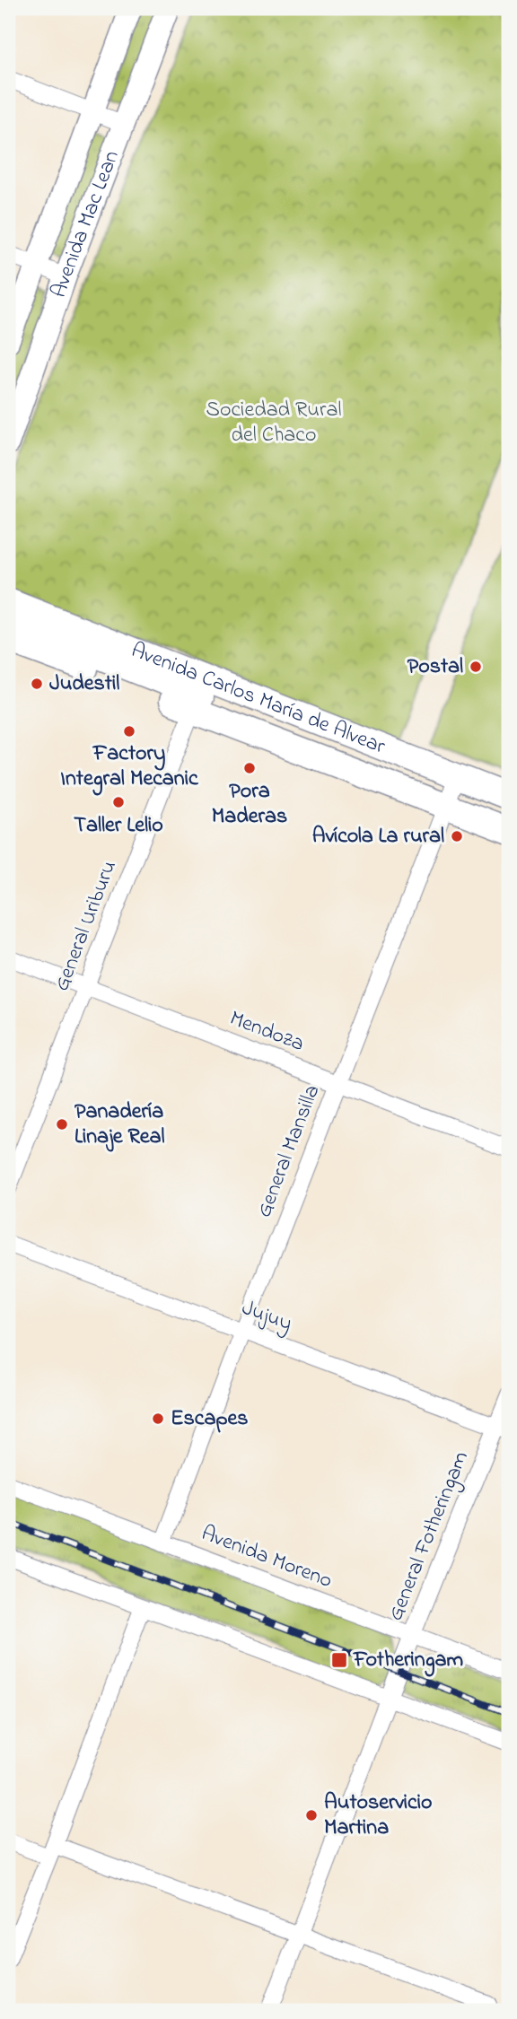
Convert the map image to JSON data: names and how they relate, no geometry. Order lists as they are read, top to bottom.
{
  "streets": {
    "main road": ["Avenida Mac Lean", "Avenida Carlos María de Alvear"],
    "street": [
      "General Uriburu",
      "Mendoza",
      "General Mansilla",
      "Jujuy",
      "General Fotheringam",
      "Avenida Moreno"
    ]
  },
  "crossings": [
    ["Avenida Carlos María de Alvear", "General Uriburu"],
    ["Avenida Carlos María de Alvear", "General Mansilla"],
    ["General Uriburu", "Mendoza"],
    ["Mendoza", "General Mansilla"],
    ["General Mansilla", "Jujuy"],
    ["General Mansilla", "Avenida Moreno"],
    ["Jujuy", "General Fotheringam"],
    ["General Fotheringam", "Avenida Moreno"]
  ],
  "parks": ["Sociedad Rural del Chaco"],
  "places": {
    "other": [
      "Postal",
      "Judestil",
      "Factory Integral Mecanic",
      "Pora Maderas",
      "Taller Lelio",
      "Avícola La rural",
      "Panadería Linaje Real",
      "Escapes",
      "Autoservicio Martina"
    ],
    "transit": ["Fotheringam"]
  }
}
